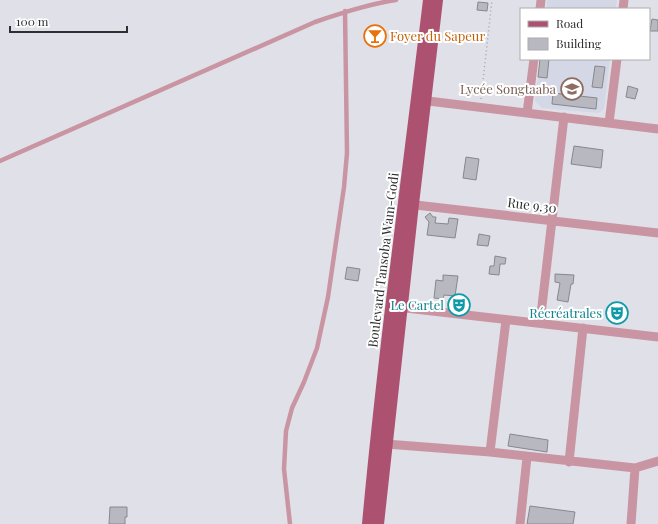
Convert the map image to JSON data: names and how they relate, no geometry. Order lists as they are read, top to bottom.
{
  "streets": {
    "main road": ["Boulevard Tansoba Wam-Godi"],
    "street": ["Rue 9.30"]
  },
  "crossings": [
    ["Rue 9.30", "Boulevard Tansoba Wam-Godi"]
  ],
  "places": {
    "bar": ["Foyer du Sapeur"],
    "school or university": ["Lycée Songtaaba"],
    "theatre": ["Le Cartel", "Récréatrales"]
  },
  "legend": ["Road", "Building"],
  "scale_bar": "100 m"
}
